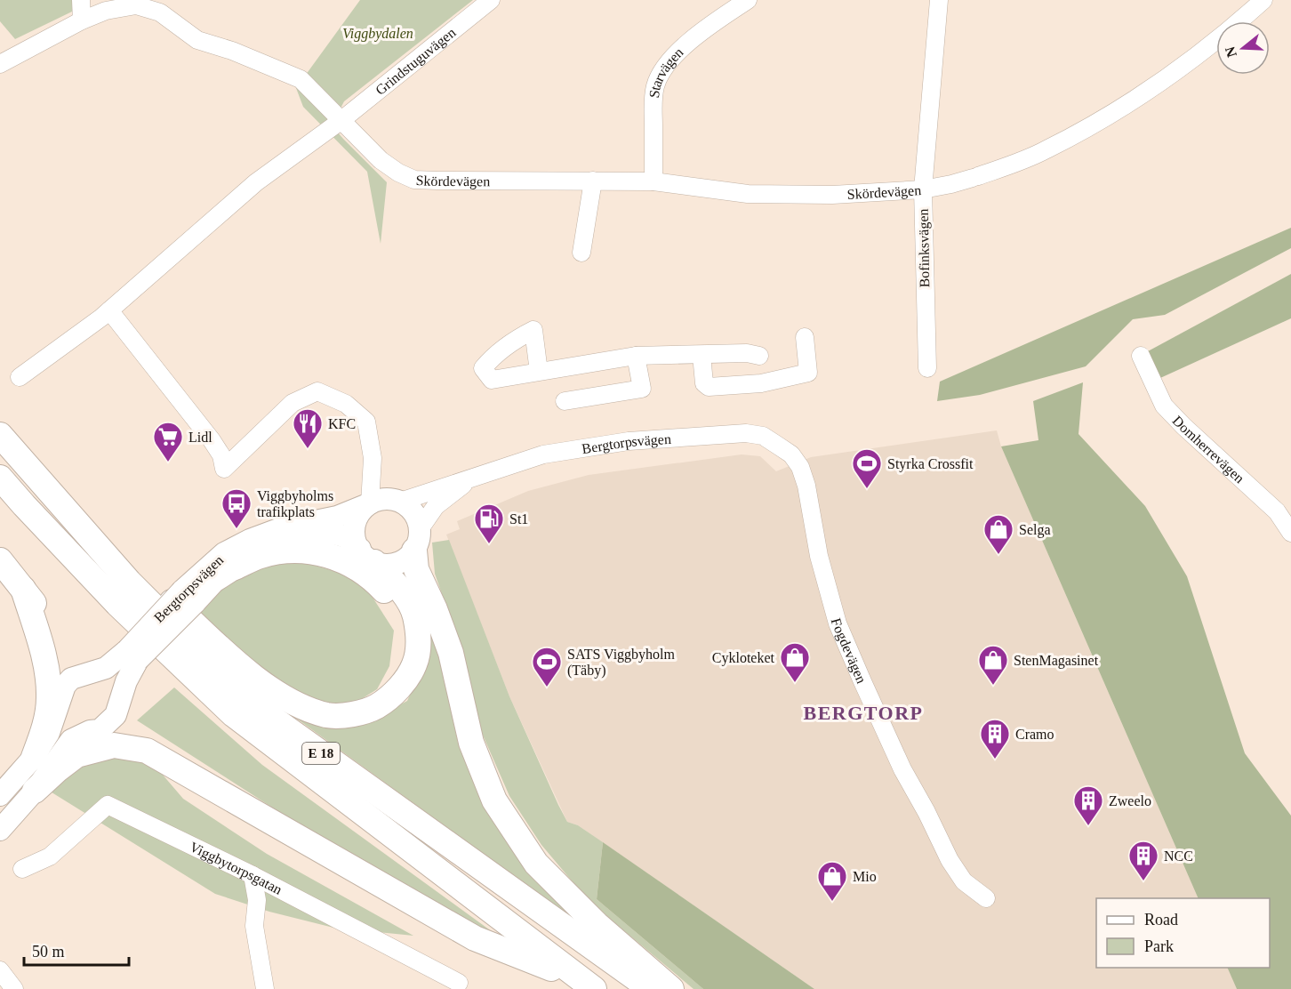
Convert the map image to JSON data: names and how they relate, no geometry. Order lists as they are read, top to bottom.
{
  "streets": {
    "highway": ["E 18"],
    "main road": ["Bergtorpsvägen"],
    "street": [
      "Grindstuguvägen",
      "Starvägen",
      "Skördevägen",
      "Bofinksvägen",
      "Domherrevägen",
      "Fogdevägen",
      "Viggbytorpsgatan"
    ]
  },
  "crossings": [
    ["Grindstuguvägen", "Skördevägen"],
    ["Starvägen", "Skördevägen"],
    ["Skördevägen", "Bofinksvägen"],
    ["Bergtorpsvägen", "Fogdevägen"]
  ],
  "districts": ["BERGTORP"],
  "parks": ["Viggbydalen"],
  "places": {
    "restaurant": ["KFC"],
    "supermarket": ["Lidl"],
    "sports": ["Styrka Crossfit", "SATS Viggbyholm (Täby)"],
    "bus stop": ["Viggbyholms trafikplats"],
    "fuel station": ["St1"],
    "shop": [
      "Selga",
      "Cykloteket",
      "StenMagasinet",
      "Mio"
    ],
    "building": ["Cramo", "Zweelo", "NCC"]
  },
  "legend": ["Road", "Park"],
  "scale_bar": "50 m",
  "north": "left"
}
